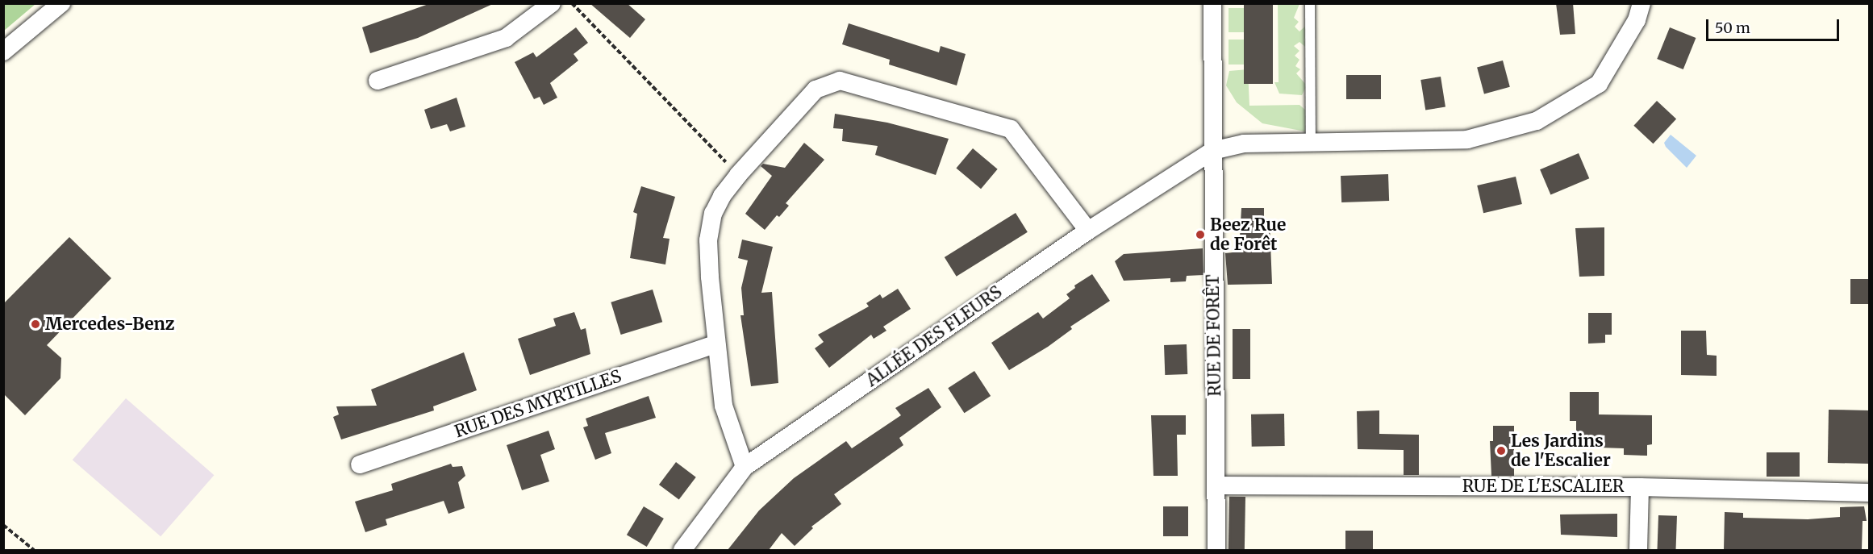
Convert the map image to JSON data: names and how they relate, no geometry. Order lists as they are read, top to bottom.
{
  "streets": {
    "street": [
      "RUE DE FORÊT",
      "ALLÉE DES FLEURS",
      "RUE DES MYRTILLES",
      "RUE DE L'ESCALIER"
    ]
  },
  "crossings": [
    ["RUE DE FORÊT", "ALLÉE DES FLEURS"],
    ["RUE DE FORÊT", "RUE DE L'ESCALIER"]
  ],
  "places": ["Beez Rue de Forêt", "Mercedes-Benz", "Les Jardins de l'Escalier"],
  "scale_bar": "50 m"
}
